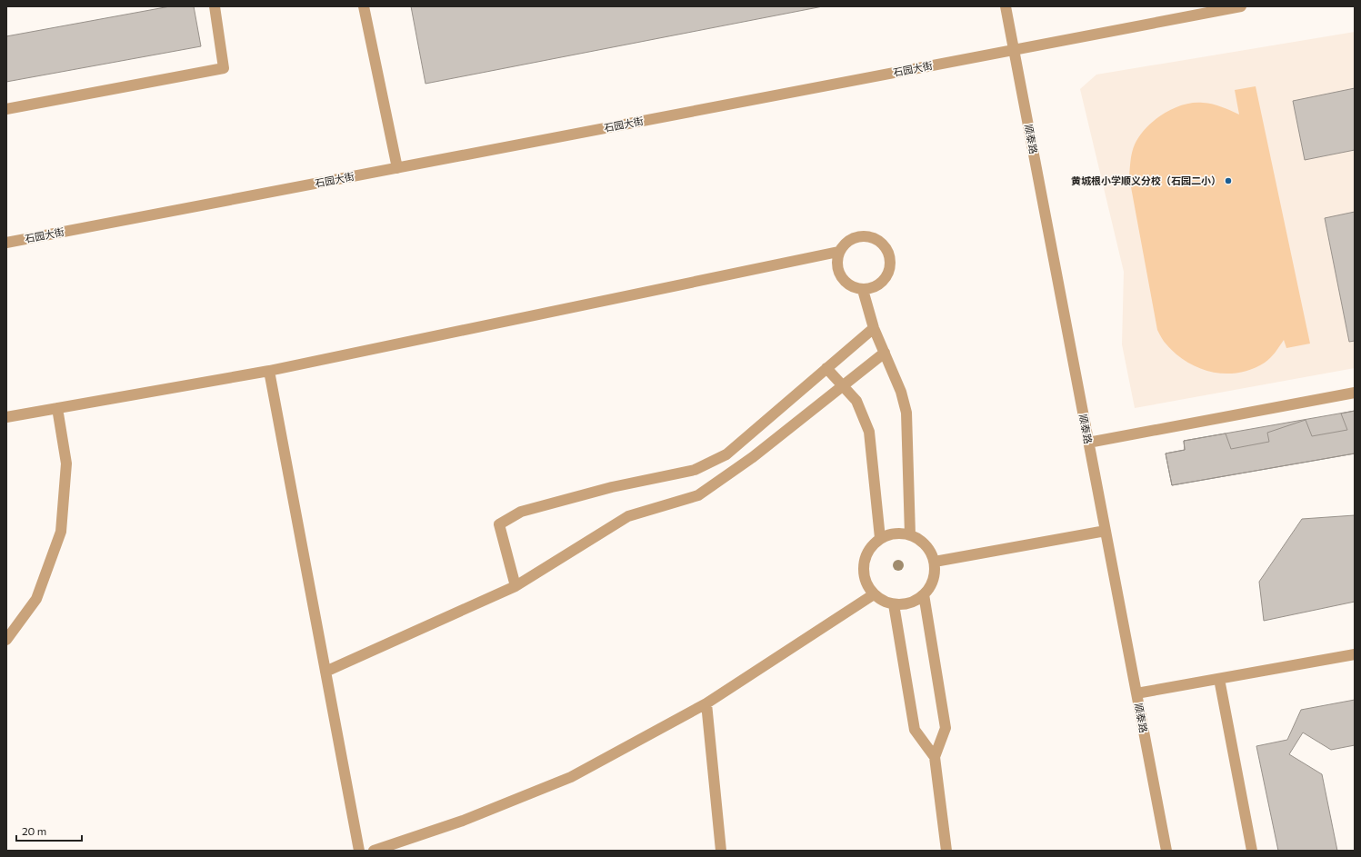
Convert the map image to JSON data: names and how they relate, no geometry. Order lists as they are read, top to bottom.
{
  "streets": {
    "street": ["石园大街", "顺泰路"]
  },
  "crossings": [
    ["石园大街", "顺泰路"]
  ],
  "places": ["黄城根小学顺义分校（石园二小）"],
  "scale_bar": "20 m"
}
